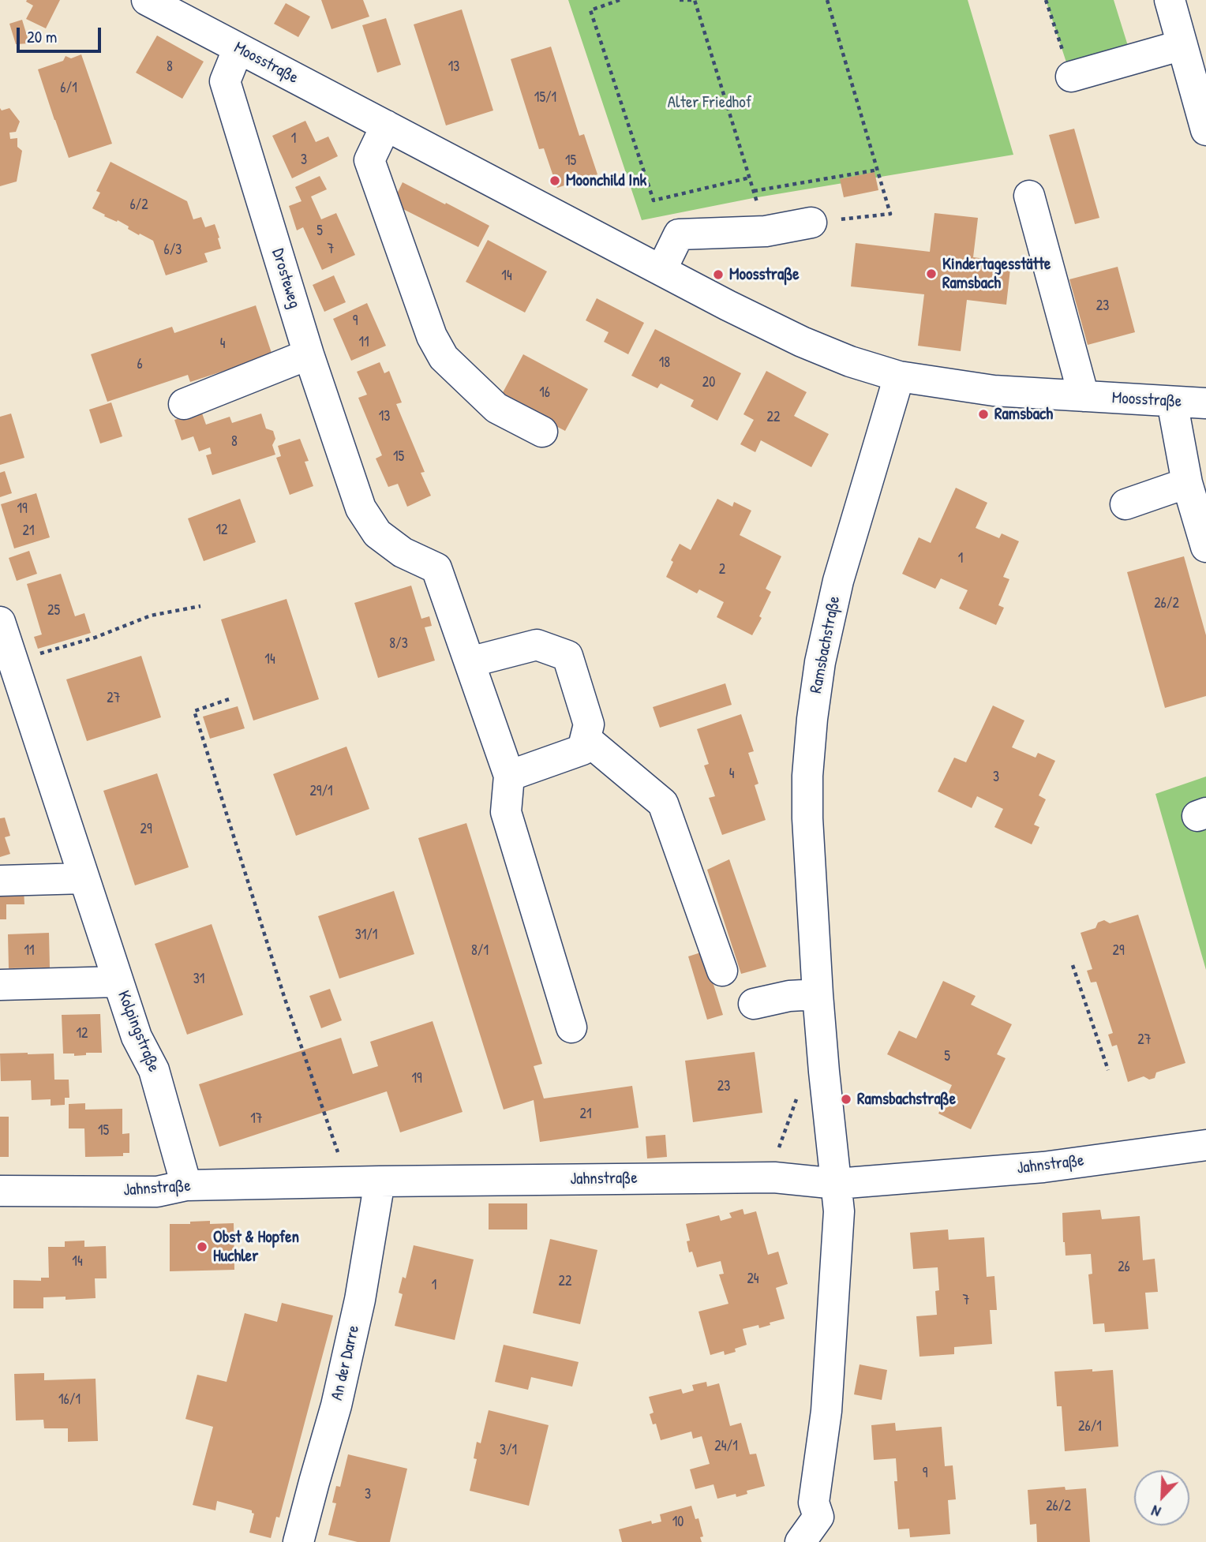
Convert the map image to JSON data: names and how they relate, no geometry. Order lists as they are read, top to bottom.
{
  "streets": {
    "street": [
      "Moosstraße",
      "Drosteweg",
      "Ramsbachstraße",
      "Kolpingstraße",
      "Jahnstraße",
      "An der Darre"
    ]
  },
  "crossings": [
    ["Moosstraße", "Drosteweg"],
    ["Moosstraße", "Ramsbachstraße"],
    ["Ramsbachstraße", "Jahnstraße"],
    ["Kolpingstraße", "Jahnstraße"],
    ["Jahnstraße", "An der Darre"]
  ],
  "parks": ["Alter Friedhof"],
  "places": [
    "Moonchild Ink",
    "Kindertagesstätte Ramsbach",
    "Moosstraße",
    "Ramsbach",
    "Ramsbachstraße",
    "Obst & Hopfen Huchler"
  ],
  "house_numbers": [
    "8",
    "13",
    "6/1",
    "15/1",
    "1",
    "3",
    "15",
    "6/2",
    "5",
    "7",
    "6/3",
    "14",
    "23",
    "9",
    "11",
    "4",
    "18",
    "6",
    "20",
    "16",
    "13",
    "22",
    "8",
    "15",
    "19",
    "12",
    "21",
    "1",
    "2",
    "26/2",
    "25",
    "8/3",
    "14",
    "27",
    "4",
    "3",
    "29/1",
    "29",
    "31/1",
    "11",
    "8/1",
    "29",
    "31",
    "12",
    "27",
    "5",
    "19",
    "23",
    "21",
    "17",
    "15",
    "14",
    "26",
    "24",
    "22",
    "1",
    "7",
    "16/1",
    "26/1",
    "24/1",
    "3/1",
    "9",
    "3",
    "26/2",
    "10"
  ],
  "scale_bar": "20 m",
  "north": "bottom left"
}
